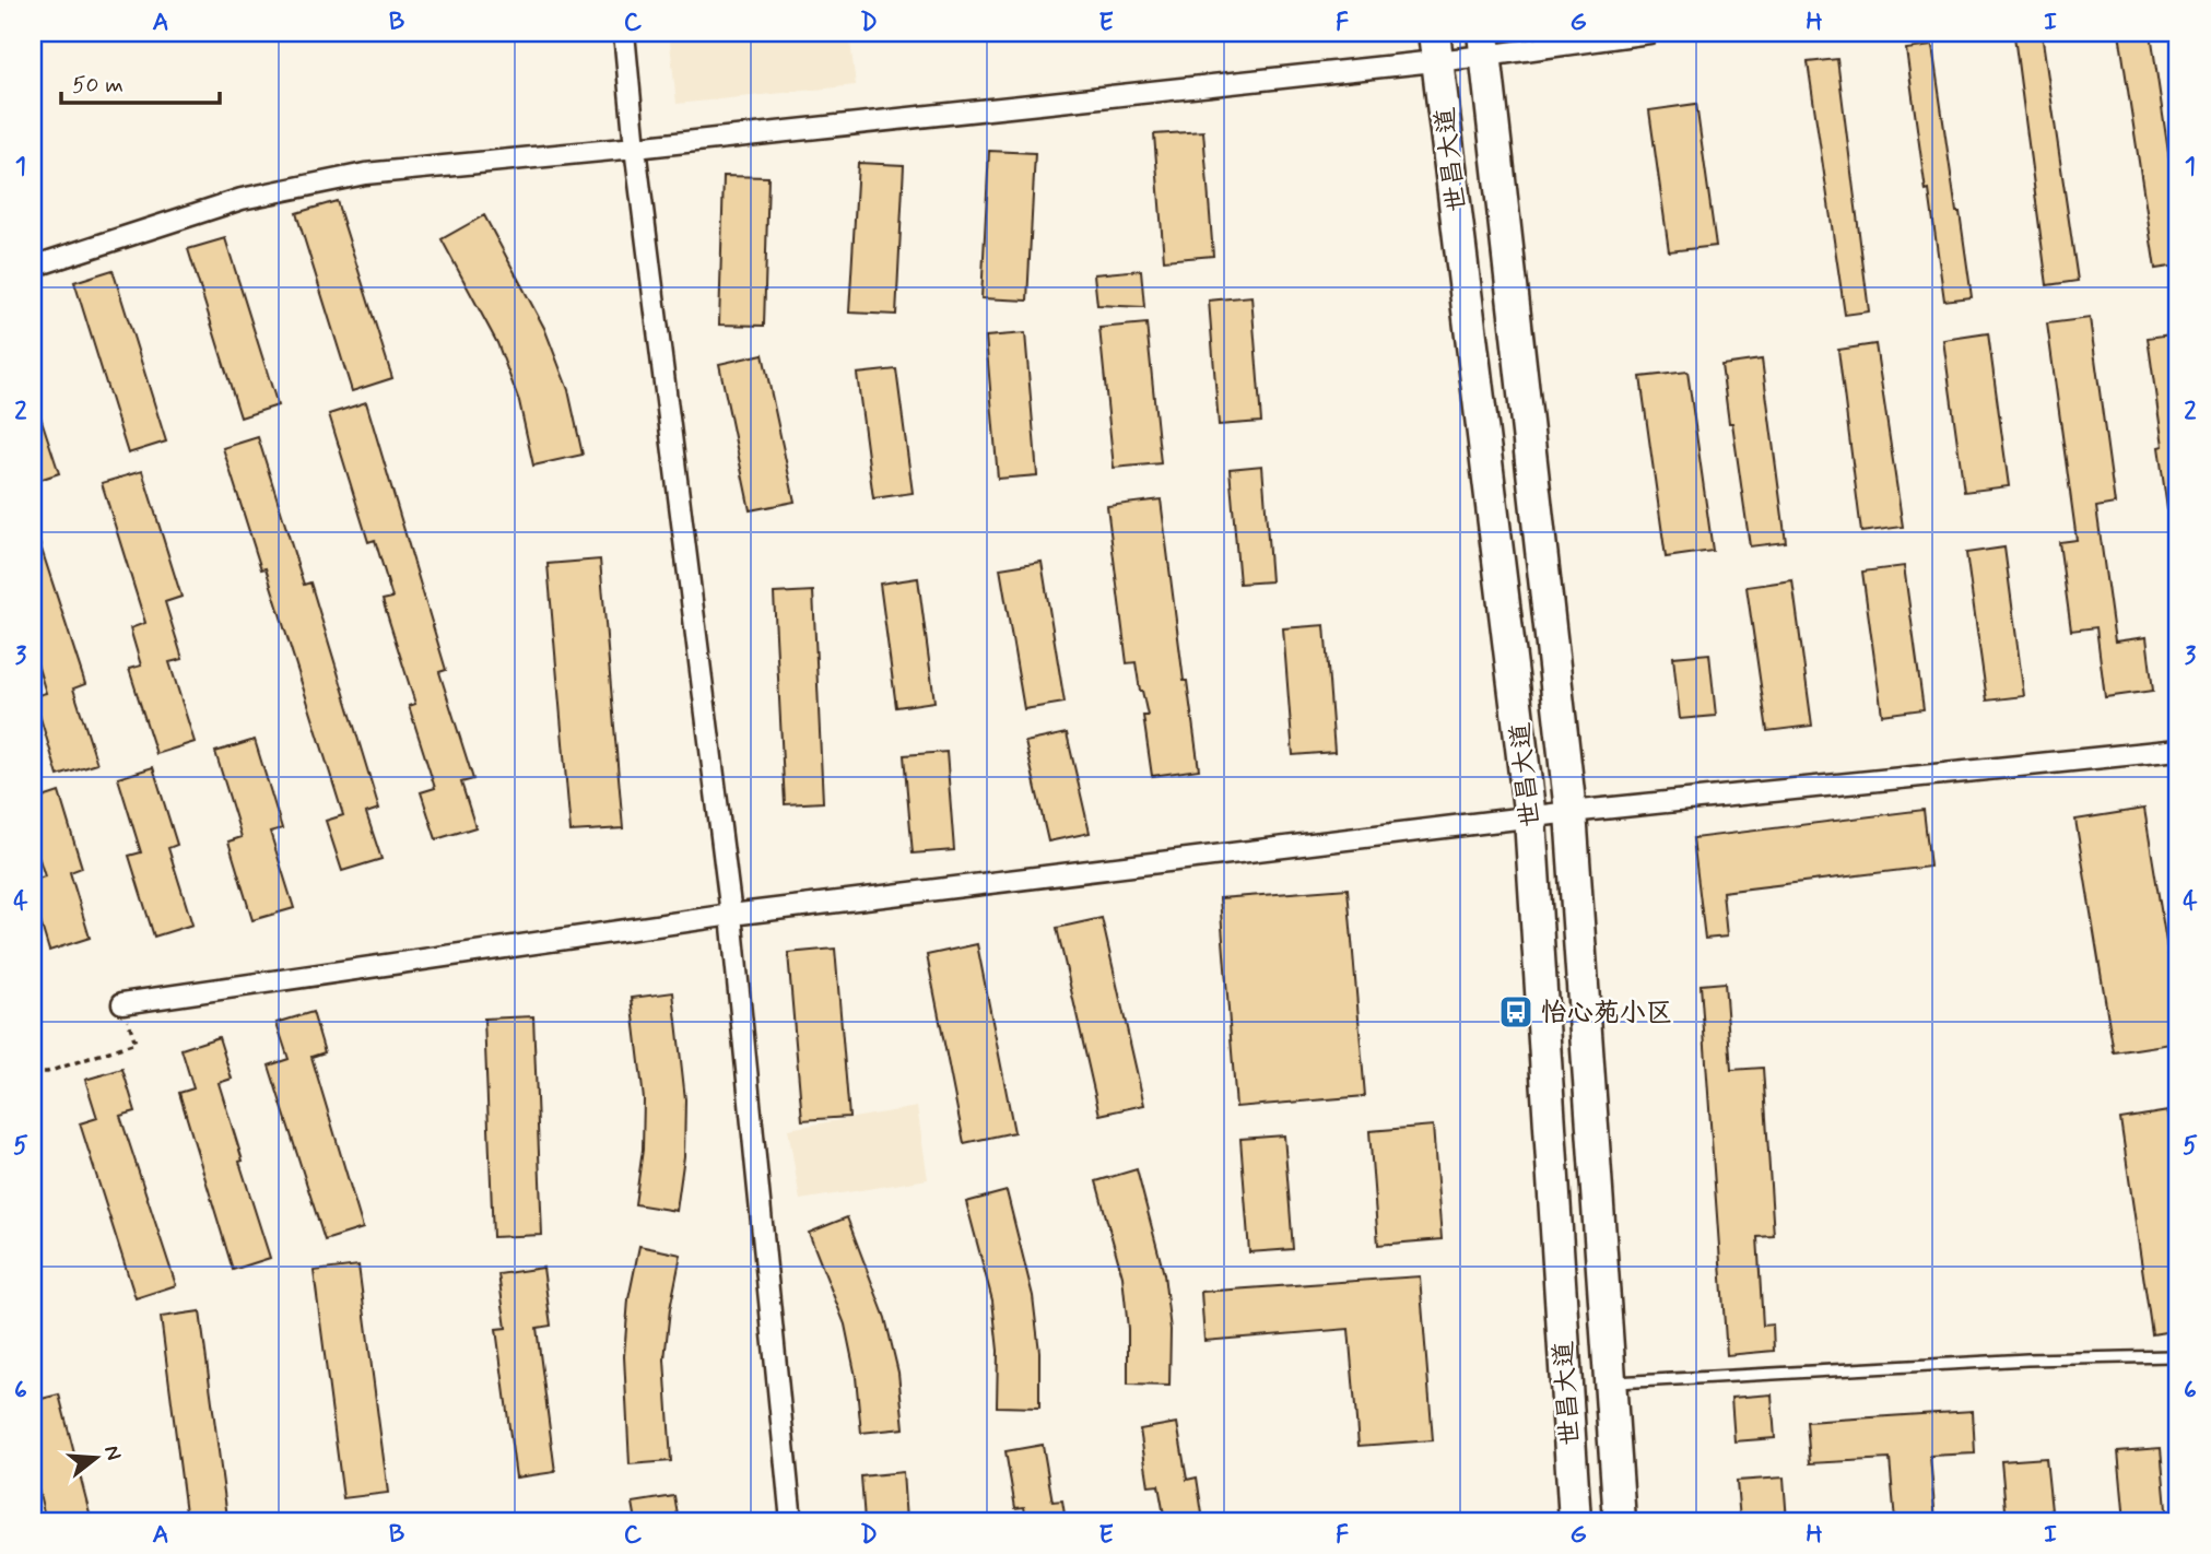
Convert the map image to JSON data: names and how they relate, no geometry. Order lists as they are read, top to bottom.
{
  "streets": {
    "main road": ["世昌大道"]
  },
  "places": {
    "bus stop": ["怡心苑小区"]
  },
  "scale_bar": "50 m",
  "north": "right",
  "grid": {
    "columns": [
      "A",
      "B",
      "C",
      "D",
      "E",
      "F",
      "G",
      "H",
      "I"
    ],
    "rows": [
      "1",
      "2",
      "3",
      "4",
      "5",
      "6"
    ]
  }
}
